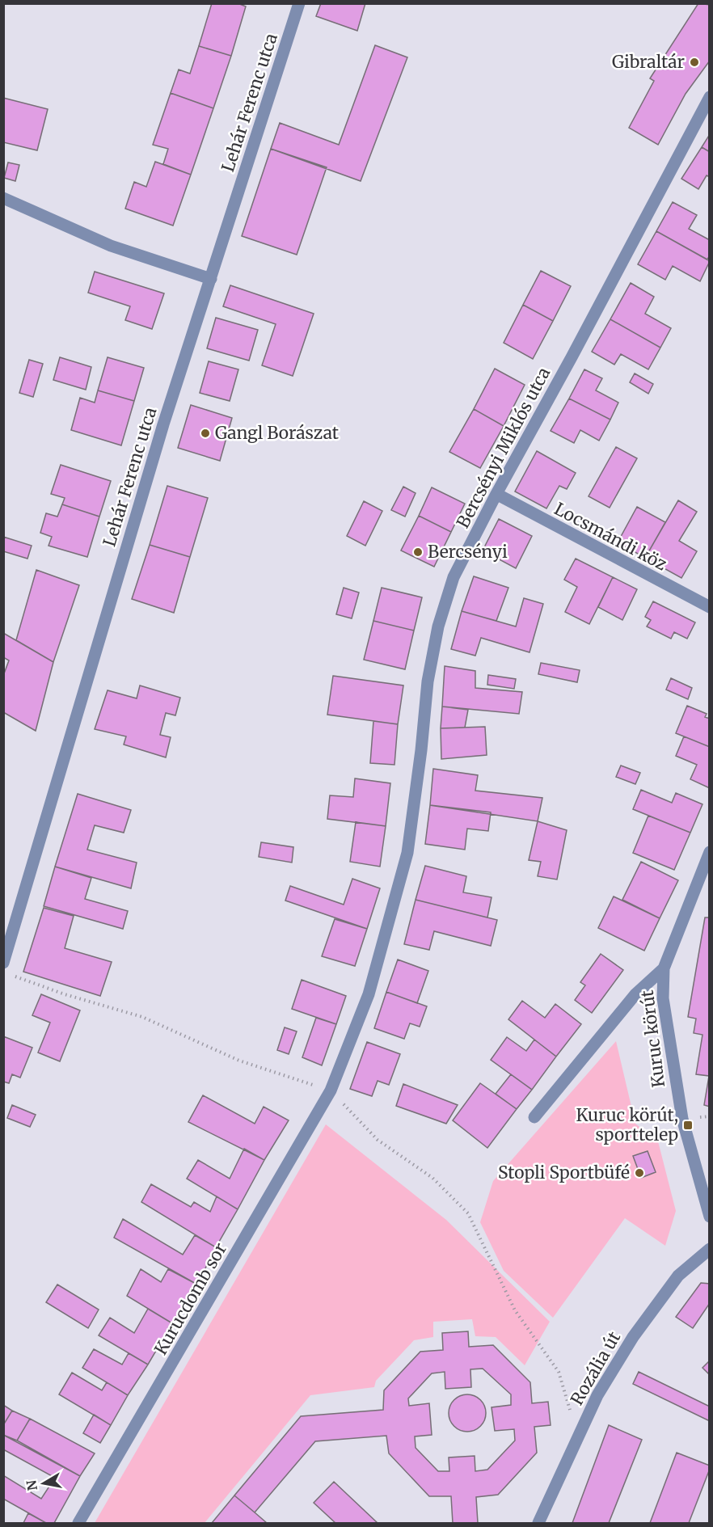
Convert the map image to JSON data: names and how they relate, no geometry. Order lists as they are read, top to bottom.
{
  "streets": {
    "street": [
      "Lehár Ferenc utca",
      "Bercsényi Miklós utca",
      "Locsmándi köz",
      "Kuruc körút",
      "Kurucdomb sor",
      "Rozália út"
    ]
  },
  "crossings": [
    ["Bercsényi Miklós utca", "Locsmándi köz"],
    ["Bercsényi Miklós utca", "Kurucdomb sor"]
  ],
  "places": {
    "other": [
      "Gibraltár",
      "Gangl Borászat",
      "Bercsényi",
      "Stopli Sportbüfé"
    ],
    "transit": ["Kuruc körút, sporttelep"]
  },
  "north": "left"
}
